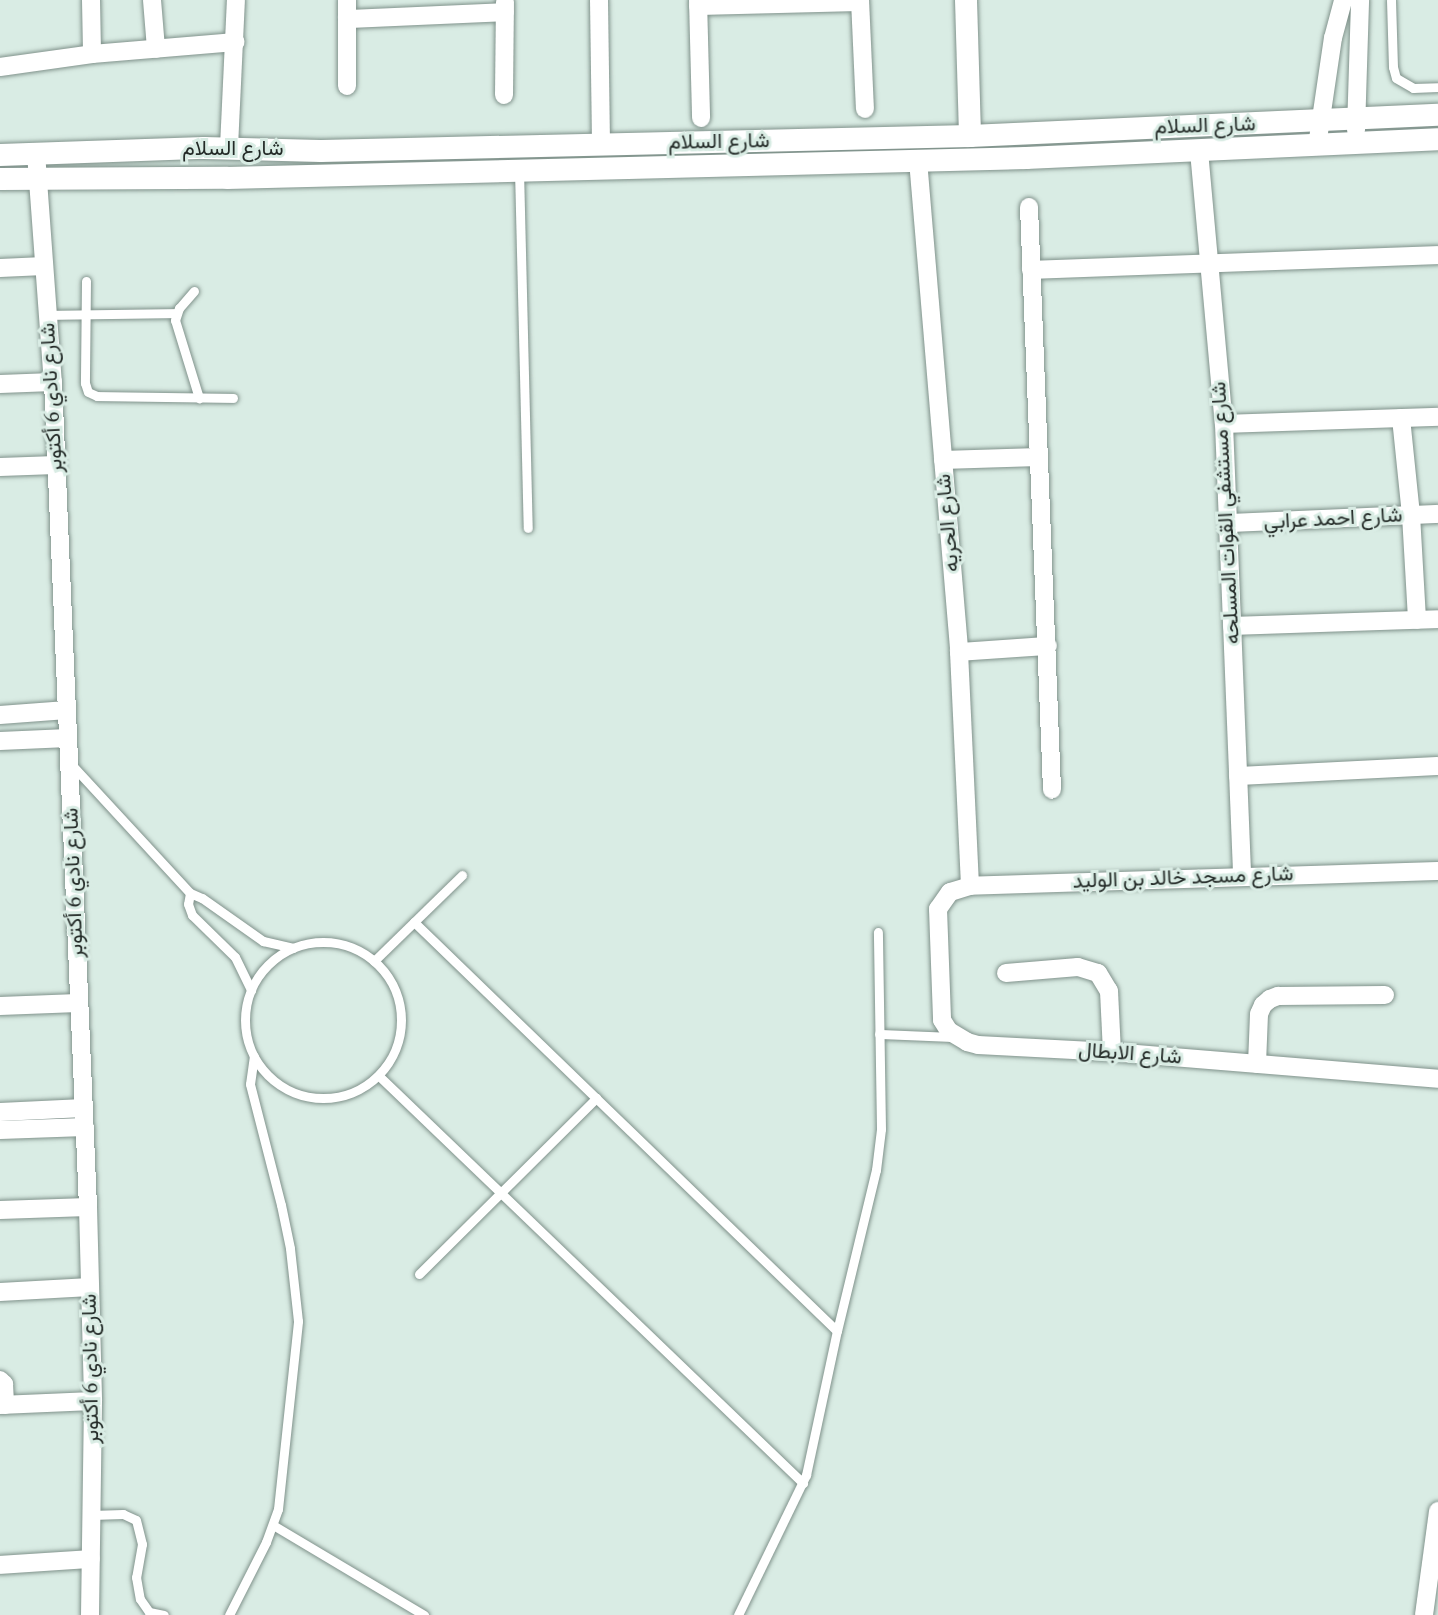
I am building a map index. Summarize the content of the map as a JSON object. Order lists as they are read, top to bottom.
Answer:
{
  "streets": {
    "street": [
      "شارع السلام",
      "شارع نادي 6 أكتوبر",
      "شارع مستشفي القوات المسلحه",
      "شارع احمد عرابي",
      "شارع الحريه",
      "شارع مسجد خالد بن الوليد",
      "شارع الابطال"
    ]
  },
  "crossings": [
    ["شارع السلام", "شارع نادي 6 أكتوبر"],
    ["شارع السلام", "شارع مستشفي القوات المسلحه"],
    ["شارع السلام", "شارع الحريه"],
    ["شارع مستشفي القوات المسلحه", "شارع احمد عرابي"],
    ["شارع مستشفي القوات المسلحه", "شارع مسجد خالد بن الوليد"],
    ["شارع الحريه", "شارع مسجد خالد بن الوليد"],
    ["شارع مسجد خالد بن الوليد", "شارع الابطال"]
  ]
}
